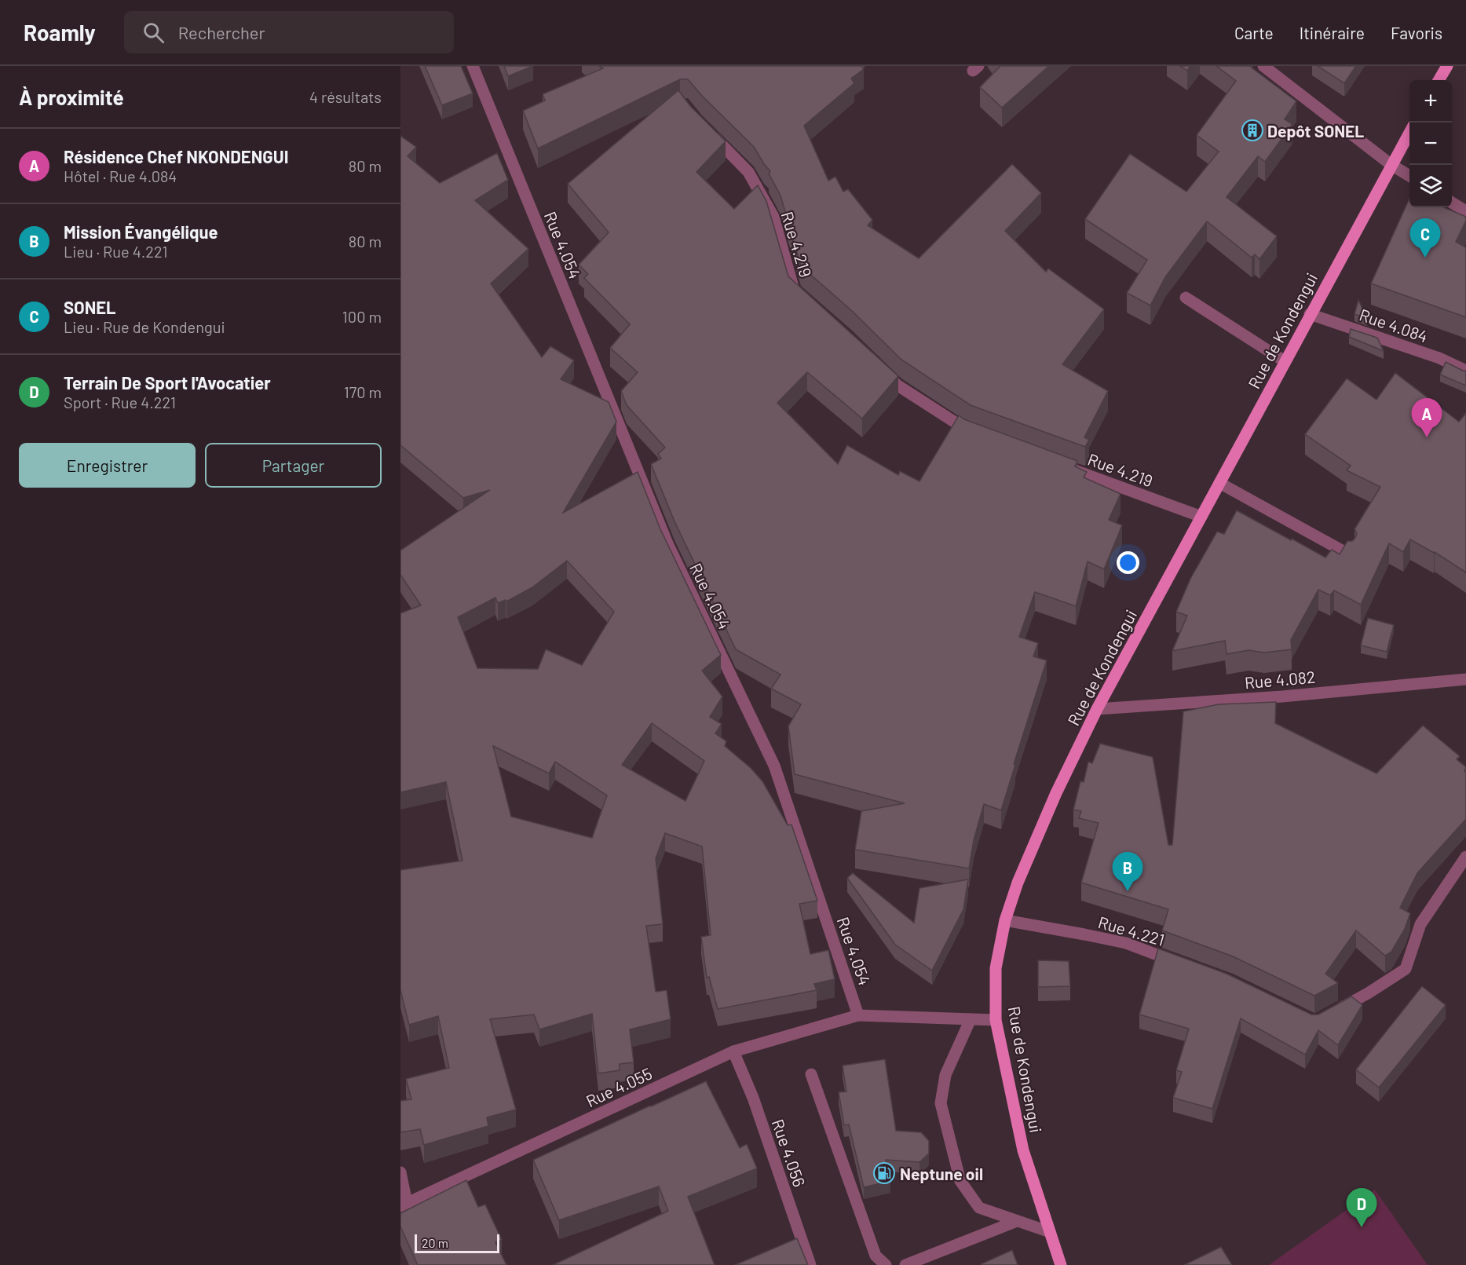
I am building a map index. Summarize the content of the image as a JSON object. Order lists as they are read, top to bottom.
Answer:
{
  "streets": {
    "main road": ["Rue de Kondengui"],
    "street": [
      "Rue 4.219",
      "Rue 4.054",
      "Rue 4.084",
      "Rue 4.082",
      "Rue 4.221",
      "Rue 4.055",
      "Rue 4.056"
    ]
  },
  "crossings": [
    ["Rue 4.219", "Rue de Kondengui"],
    ["Rue 4.054", "Rue 4.055"],
    ["Rue 4.084", "Rue de Kondengui"],
    ["Rue de Kondengui", "Rue 4.082"],
    ["Rue de Kondengui", "Rue 4.221"],
    ["Rue 4.055", "Rue 4.056"]
  ],
  "places": {
    "building": ["Depôt SONEL"],
    "fuel station": ["Neptune oil"]
  },
  "scale_bar": "20 m",
  "page": {
    "header": "Roamly",
    "search": "Rechercher",
    "nav": ["Carte", "Itinéraire", "Favoris"],
    "heading": ["À proximité", "4 résultats"],
    "map_buttons": ["+", "−"],
    "list": [
      {
        "mark": "A",
        "name": "Résidence Chef NKONDENGUI",
        "note": "Hôtel · Rue 4.084",
        "value": "80 m"
      },
      {
        "mark": "B",
        "name": "Mission Évangélique",
        "note": "Lieu · Rue 4.221",
        "value": "80 m"
      },
      {
        "mark": "C",
        "name": "SONEL",
        "note": "Lieu · Rue de Kondengui",
        "value": "100 m"
      },
      {
        "mark": "D",
        "name": "Terrain De Sport l'Avocatier",
        "note": "Sport · Rue 4.221",
        "value": "170 m"
      }
    ],
    "pins": [
      "C",
      "A",
      "B",
      "D"
    ],
    "buttons": ["Enregistrer", "Partager"],
    "scale": "20 m"
  }
}
